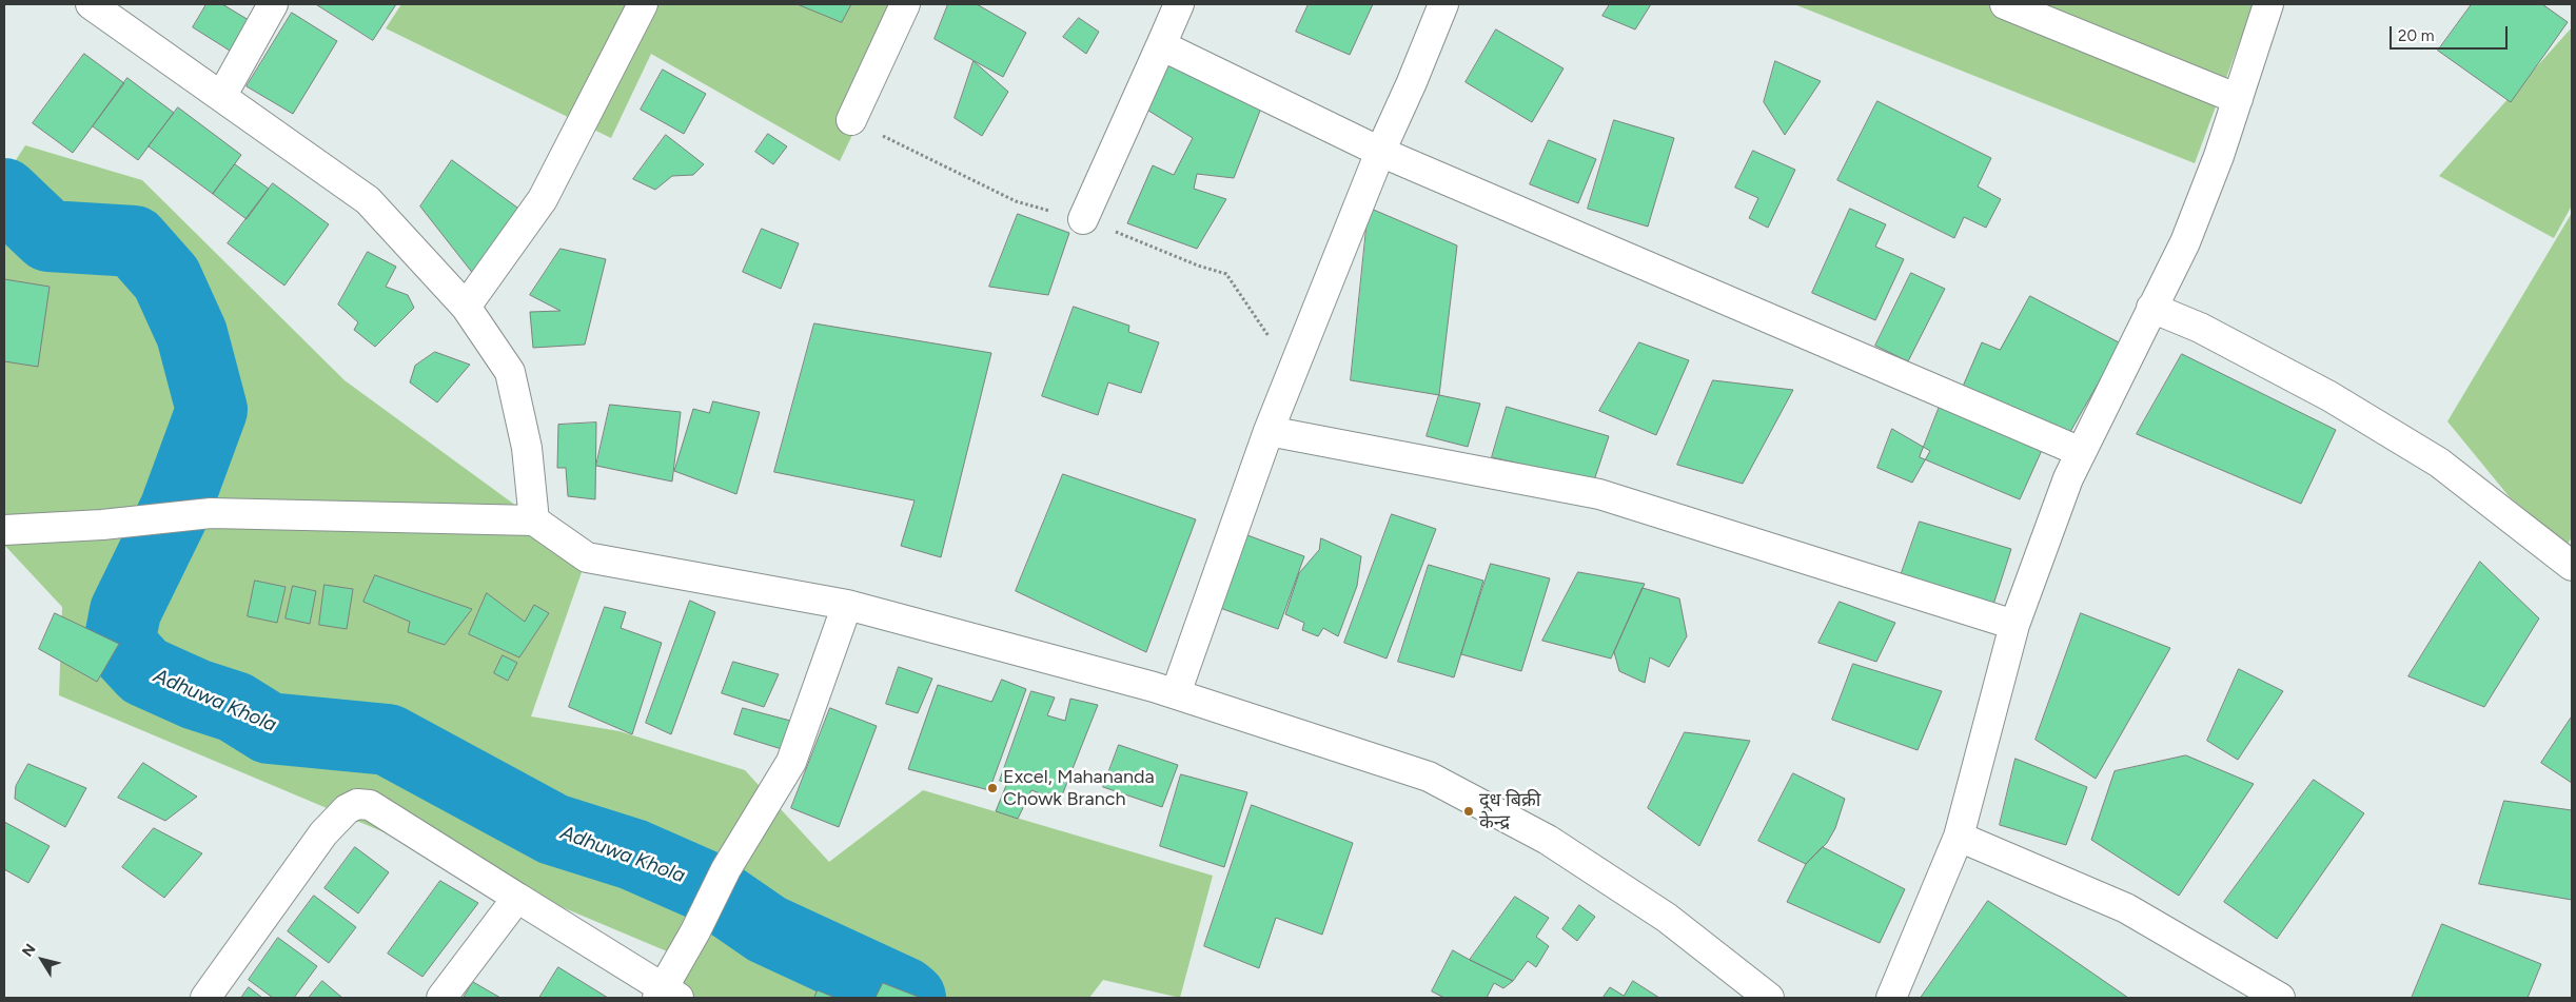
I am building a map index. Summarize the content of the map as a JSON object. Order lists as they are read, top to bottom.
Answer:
{
  "water": ["Adhuwa Khola"],
  "places": ["Excel, Mahananda Chowk Branch", "दूध बिक्री केन्द्र"],
  "scale_bar": "20 m",
  "north": "top left"
}
